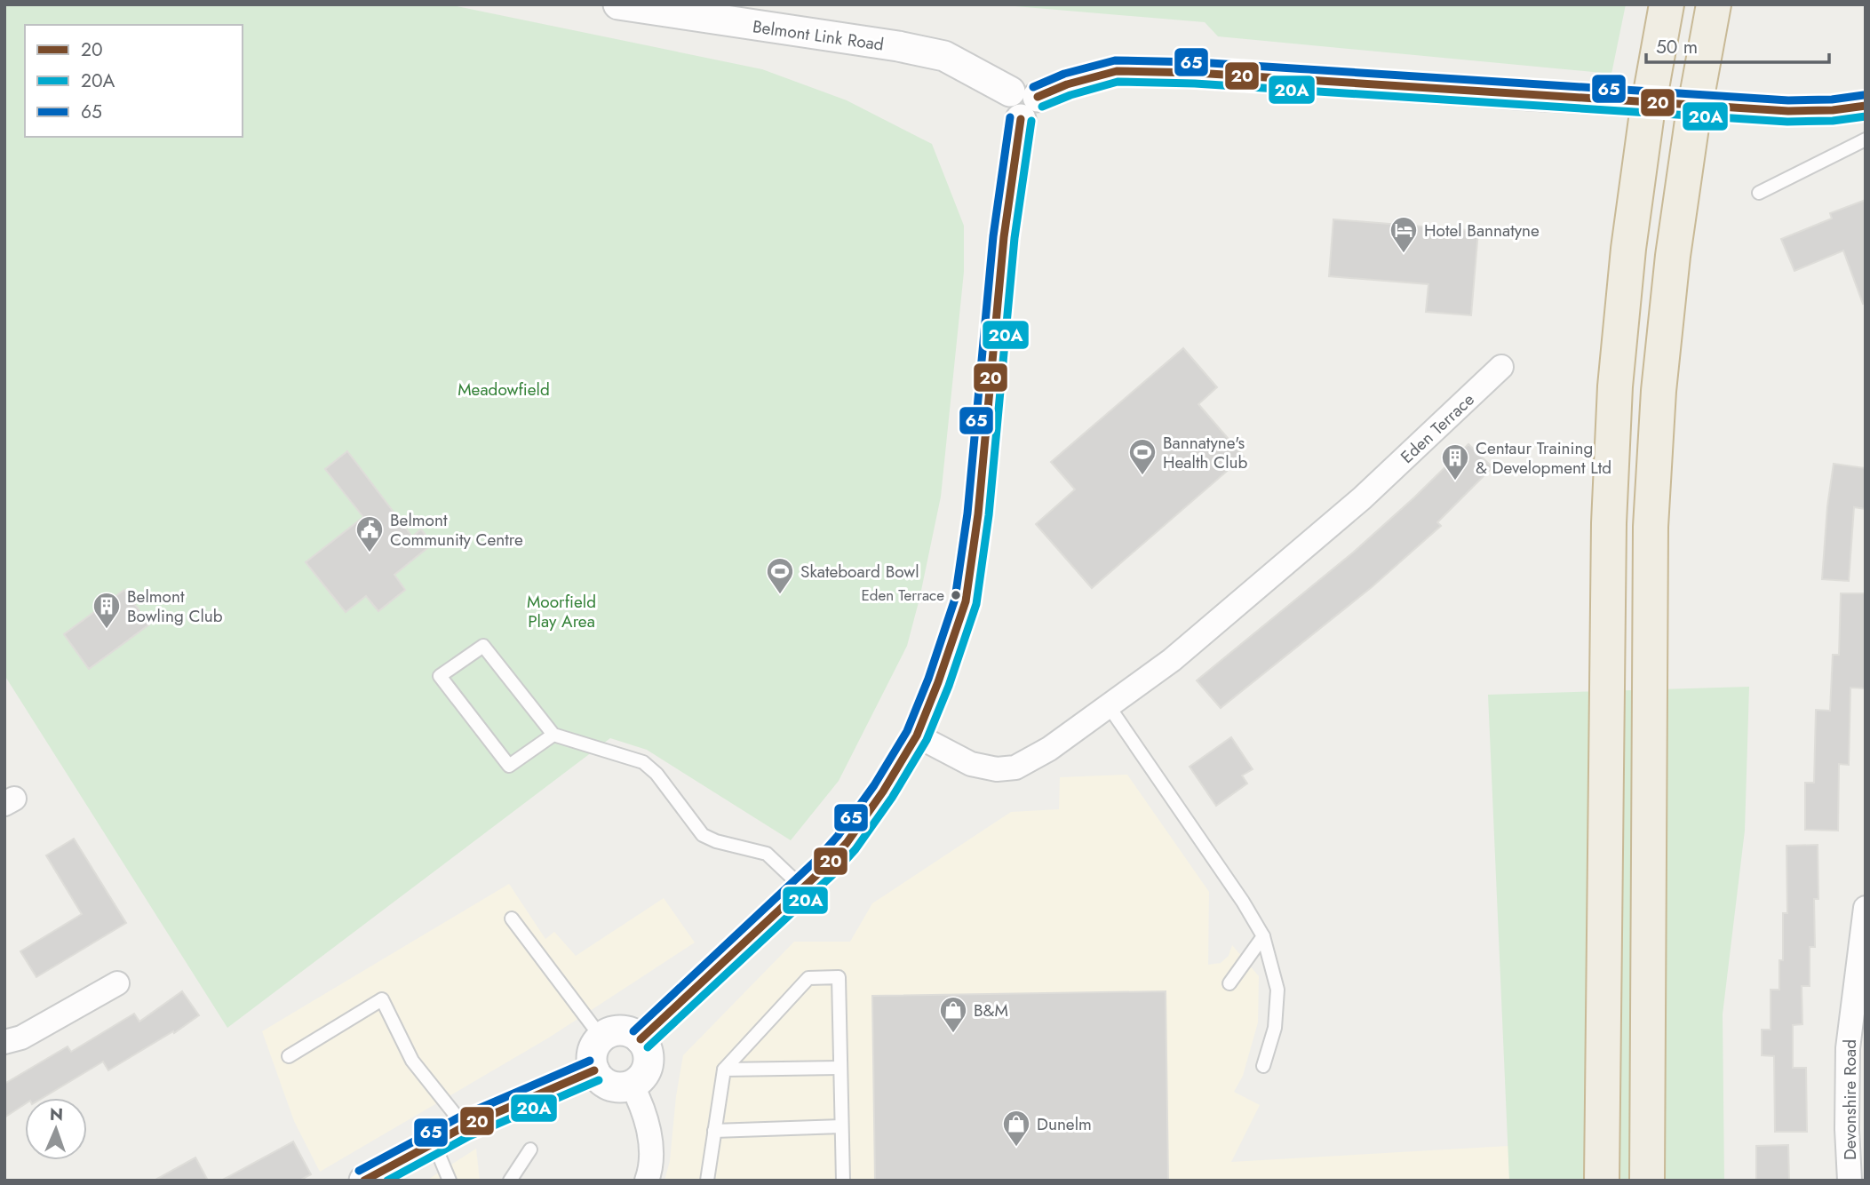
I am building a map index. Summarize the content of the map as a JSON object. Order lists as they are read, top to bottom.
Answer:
{
  "streets": {
    "street": ["Belmont Link Road", "Eden Terrace", "Devonshire Road"]
  },
  "parks": ["Meadowfield", "Moorfield Play Area"],
  "places": {
    "hotel": ["Hotel Bannatyne"],
    "sports": ["Bannatyne's Health Club", "Skateboard Bowl"],
    "building": ["Centaur Training & Development Ltd", "Belmont Bowling Club"],
    "public building": ["Belmont Community Centre"],
    "other": ["Eden Terrace"],
    "shop": ["B&M", "Dunelm"]
  },
  "lines": ["transit line 65", "transit line 20", "transit line 20A"],
  "legend": ["20", "20A", "65"],
  "scale_bar": "50 m",
  "north": "top"
}
